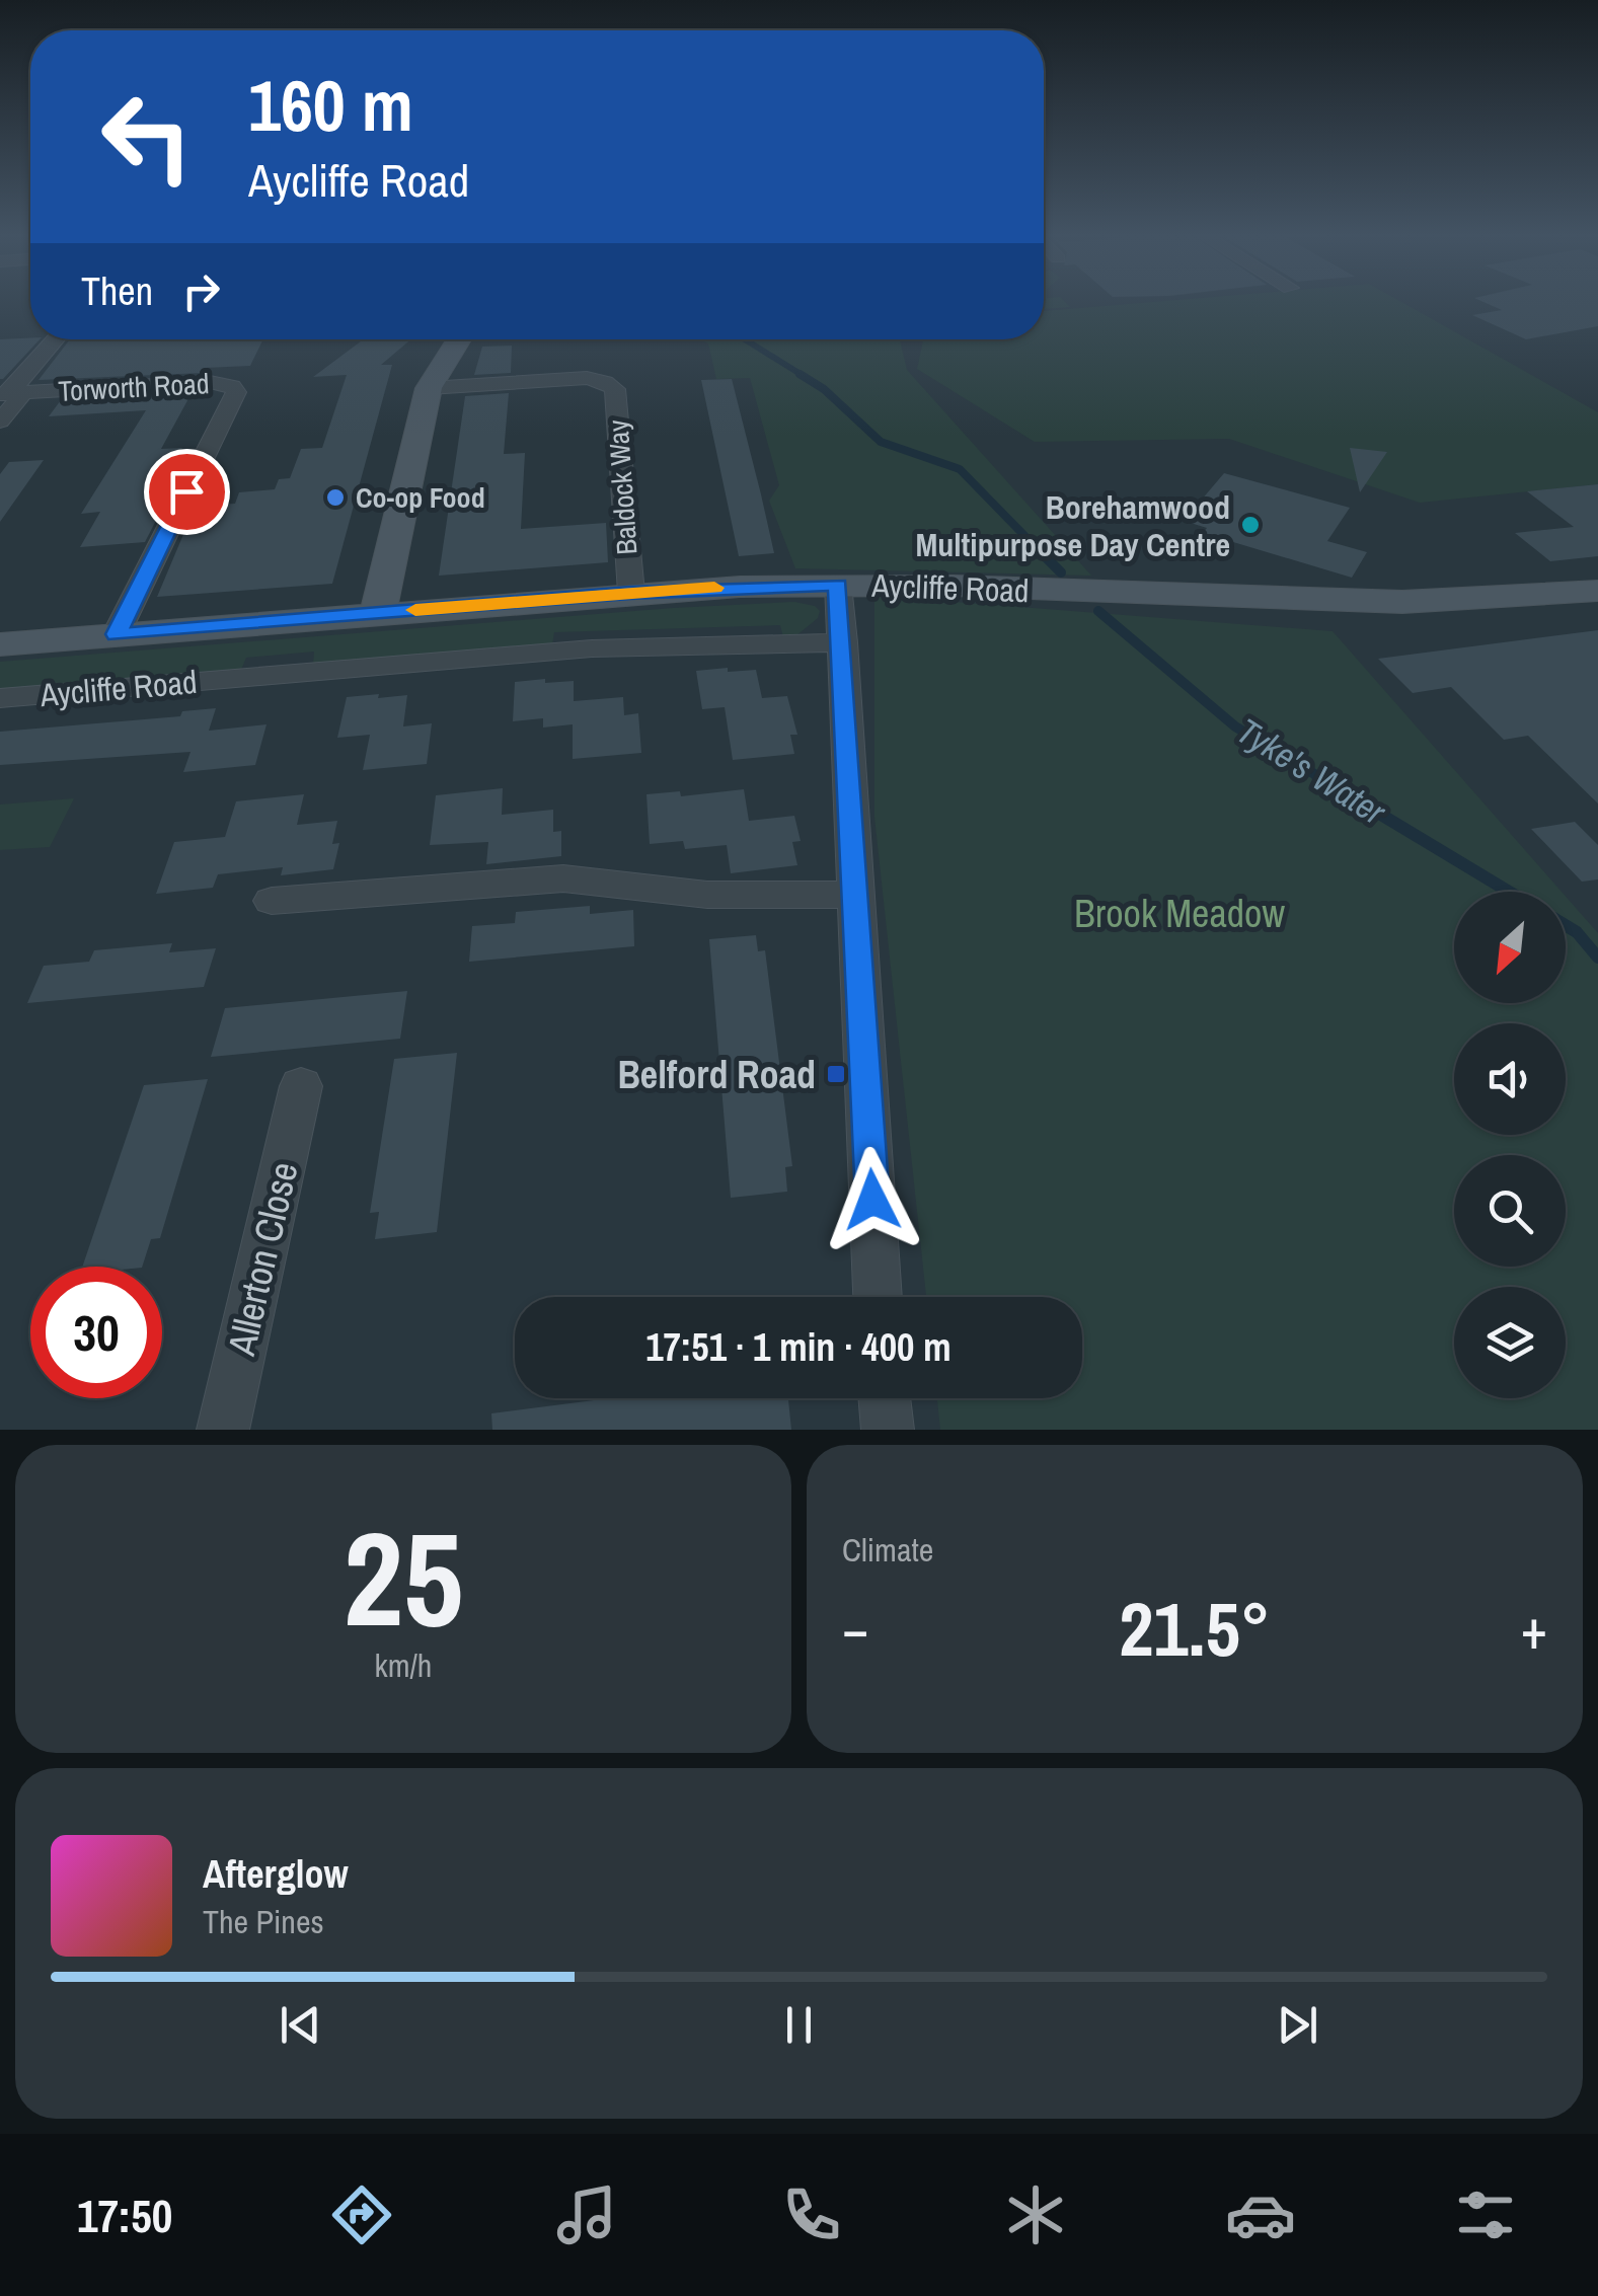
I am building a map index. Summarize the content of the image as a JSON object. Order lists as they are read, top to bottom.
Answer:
{
  "streets": {
    "street": [
      "Torworth Road",
      "Baldock Way",
      "Aycliffe Road",
      "Allerton Close"
    ]
  },
  "crossings": [
    ["Torworth Road", "Aycliffe Road"],
    ["Baldock Way", "Aycliffe Road"]
  ],
  "water": ["Tyke's Water"],
  "parks": ["Brook Meadow"],
  "places": {
    "other": ["Co-op Food", "Borehamwood Multipurpose Day Centre"],
    "transit": ["Belford Road"]
  },
  "north": "bottom left",
  "page": {
    "turn": ["160 m", "Aycliffe Road"],
    "then": "Then",
    "limit": "30",
    "trip": "17:51 · 1 min · 400 m",
    "tile": [
      ["25", "km/h"],
      "Climate"
    ],
    "heat": ["−", "21.5°", "+"],
    "song": ["Afterglow", "The Pines"],
    "tabs": "17:50"
  }
}
